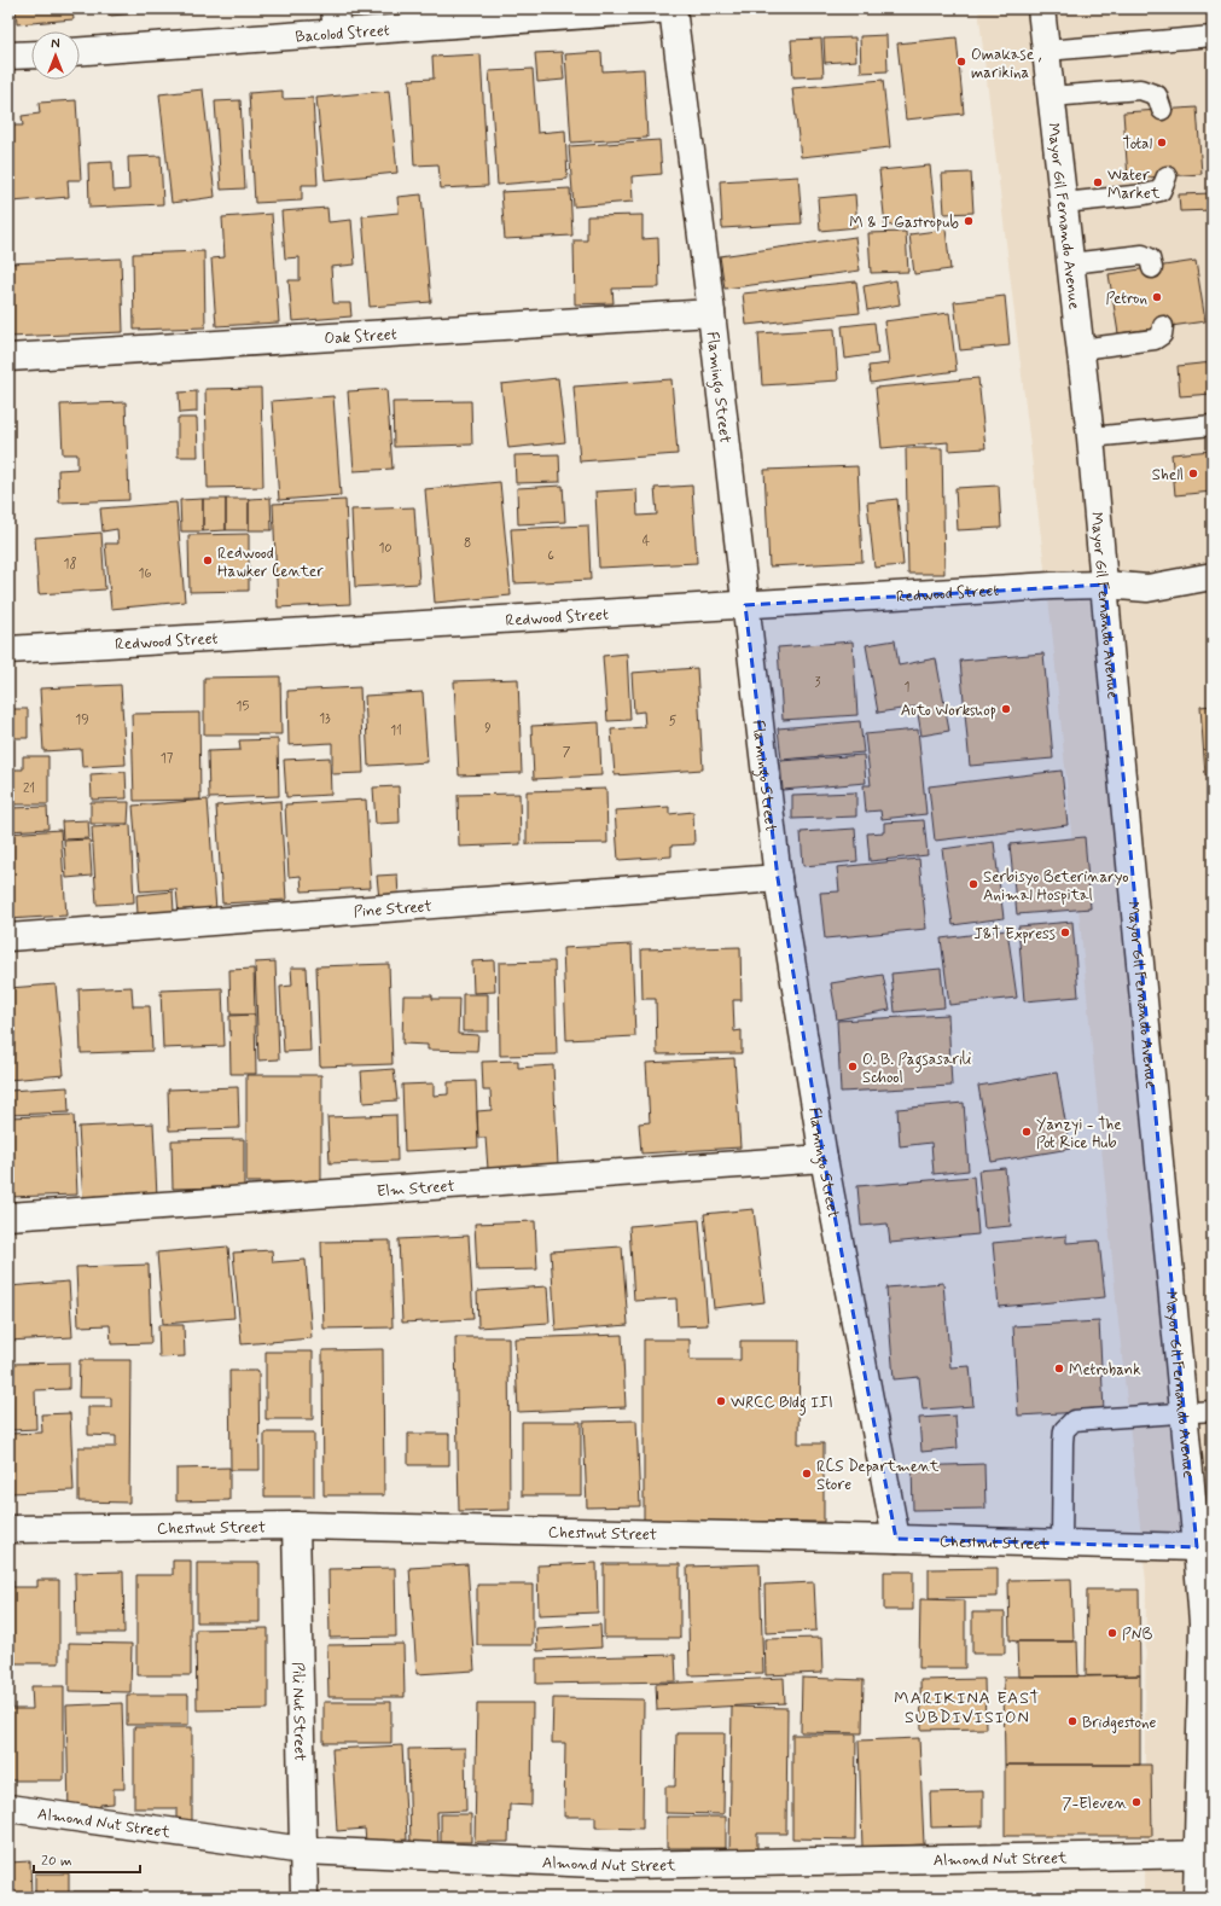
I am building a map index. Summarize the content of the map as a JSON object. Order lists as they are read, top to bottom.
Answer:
{
  "streets": {
    "street": [
      "Bacolod Street",
      "Mayor Gil Fernando Avenue",
      "Oak Street",
      "Flamingo Street",
      "Redwood Street",
      "Pine Street",
      "Elm Street",
      "Chestnut Street",
      "Pili Nut Street",
      "Almond Nut Street"
    ]
  },
  "crossings": [
    ["Bacolod Street", "Flamingo Street"],
    ["Mayor Gil Fernando Avenue", "Redwood Street"],
    ["Mayor Gil Fernando Avenue", "Chestnut Street"],
    ["Mayor Gil Fernando Avenue", "Almond Nut Street"],
    ["Oak Street", "Flamingo Street"],
    ["Flamingo Street", "Redwood Street"],
    ["Flamingo Street", "Pine Street"],
    ["Flamingo Street", "Elm Street"],
    ["Flamingo Street", "Chestnut Street"],
    ["Chestnut Street", "Pili Nut Street"],
    ["Pili Nut Street", "Almond Nut Street"]
  ],
  "districts": ["MARIKINA EAST SUBDIVISION"],
  "places": [
    "Omakase , marikina",
    "Total",
    "Water Market",
    "M & J Gastropub",
    "Petron",
    "Shell",
    "Redwood Hawker Center",
    "Auto Workshop",
    "Serbisyo Beterinaryo Animal Hospital",
    "J&T Express",
    "O. B. Pagsasarili School",
    "Yanzyi - The Pot Rice Hub",
    "Metrobank",
    "WRCC Bldg III",
    "RCS Department Store",
    "PNB",
    "Bridgestone",
    "7-Eleven"
  ],
  "house_numbers": [
    "4",
    "8",
    "10",
    "6",
    "18",
    "16",
    "3",
    "1",
    "15",
    "13",
    "19",
    "5",
    "9",
    "11",
    "7",
    "17",
    "21"
  ],
  "scale_bar": "20 m",
  "north": "top"
}
